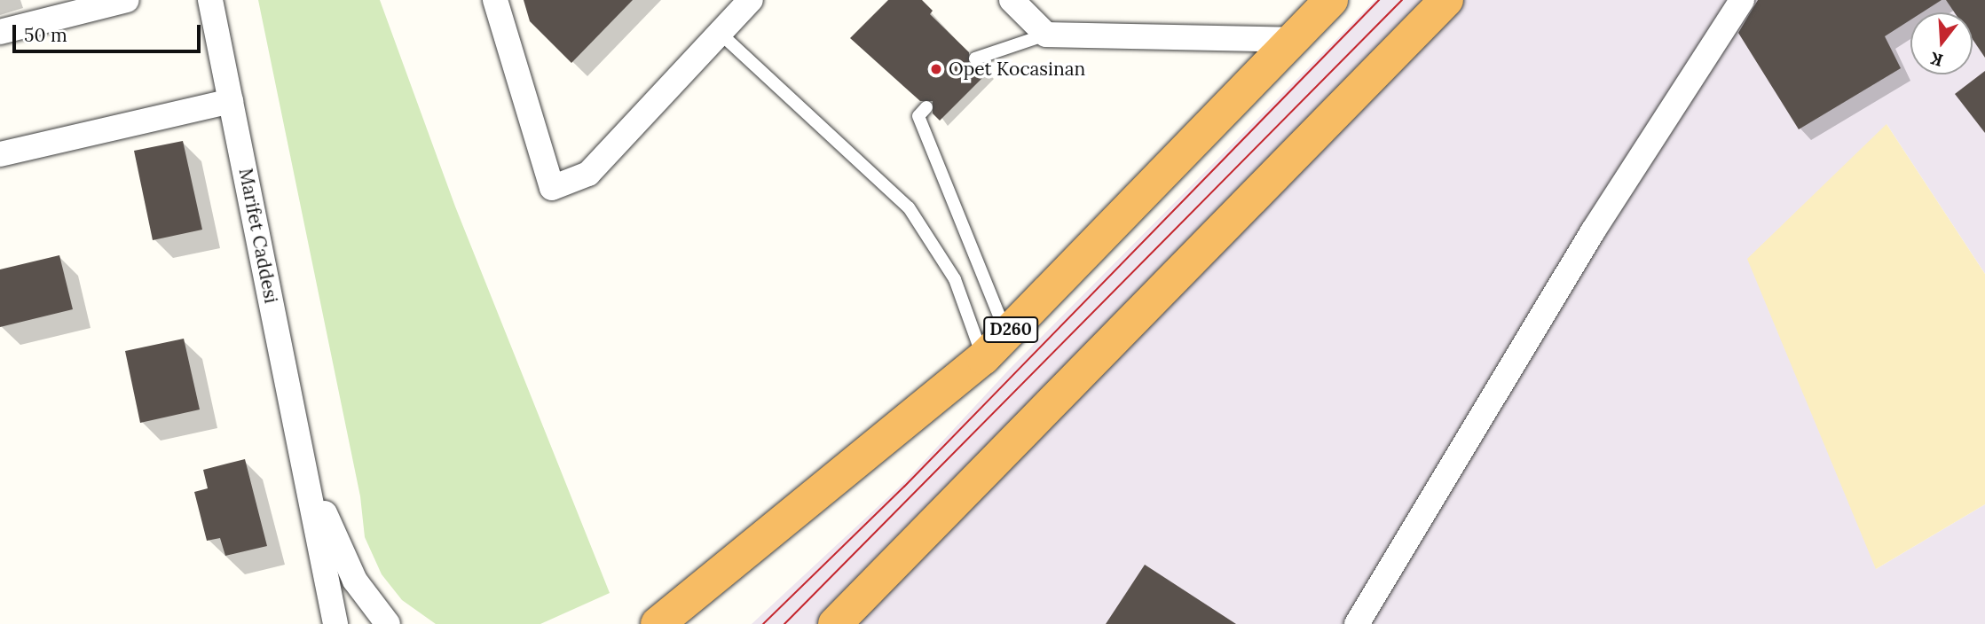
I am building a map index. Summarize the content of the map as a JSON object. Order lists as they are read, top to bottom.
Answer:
{
  "streets": {
    "highway": ["D260"],
    "street": ["Marifet Caddesi"]
  },
  "places": ["Opet Kocasinan"],
  "scale_bar": "50 m",
  "north": "bottom"
}
